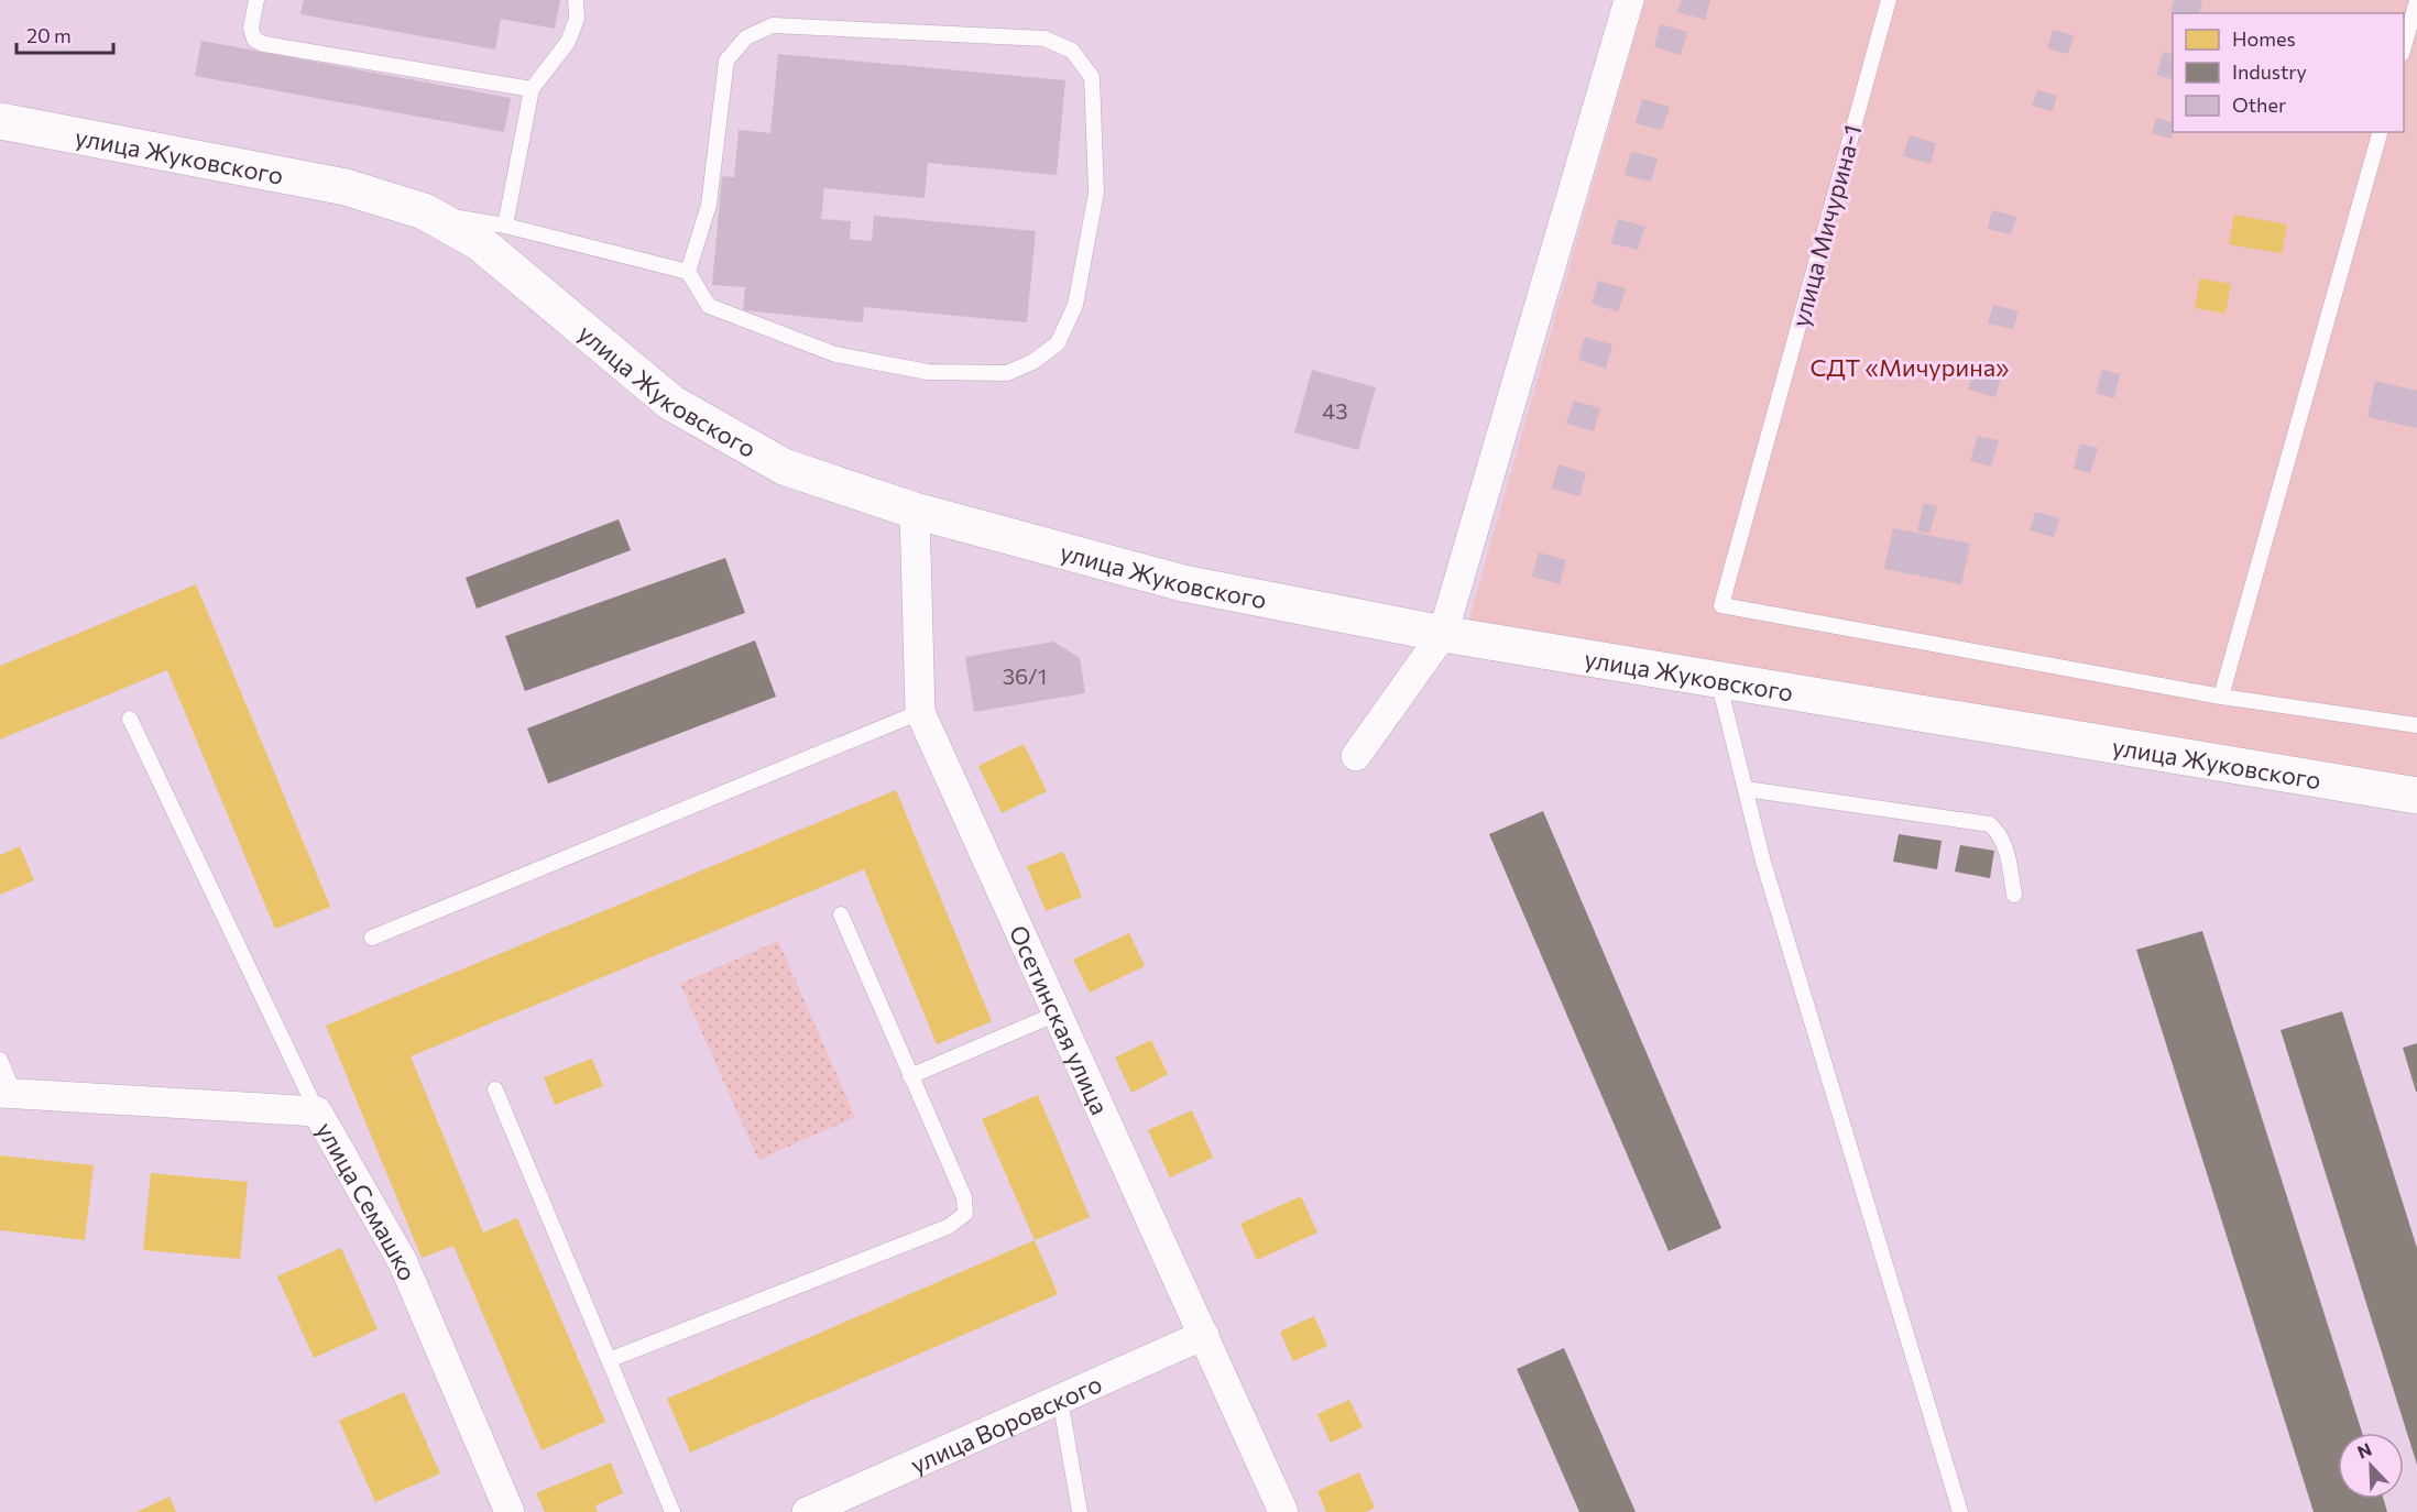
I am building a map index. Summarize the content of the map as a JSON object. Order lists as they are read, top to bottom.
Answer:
{
  "streets": {
    "main road": ["улица Жуковского"],
    "street": ["Осетинская улица", "улица Семашко", "улица Воровского"],
    "lane": ["улица Мичурина-1"]
  },
  "crossings": [
    ["улица Жуковского", "Осетинская улица"],
    ["Осетинская улица", "улица Воровского"]
  ],
  "parks": ["СДТ «Мичурина»"],
  "house_numbers": ["43", "36/1"],
  "legend": ["Homes", "Industry", "Other"],
  "scale_bar": "20 m",
  "north": "top left"
}
